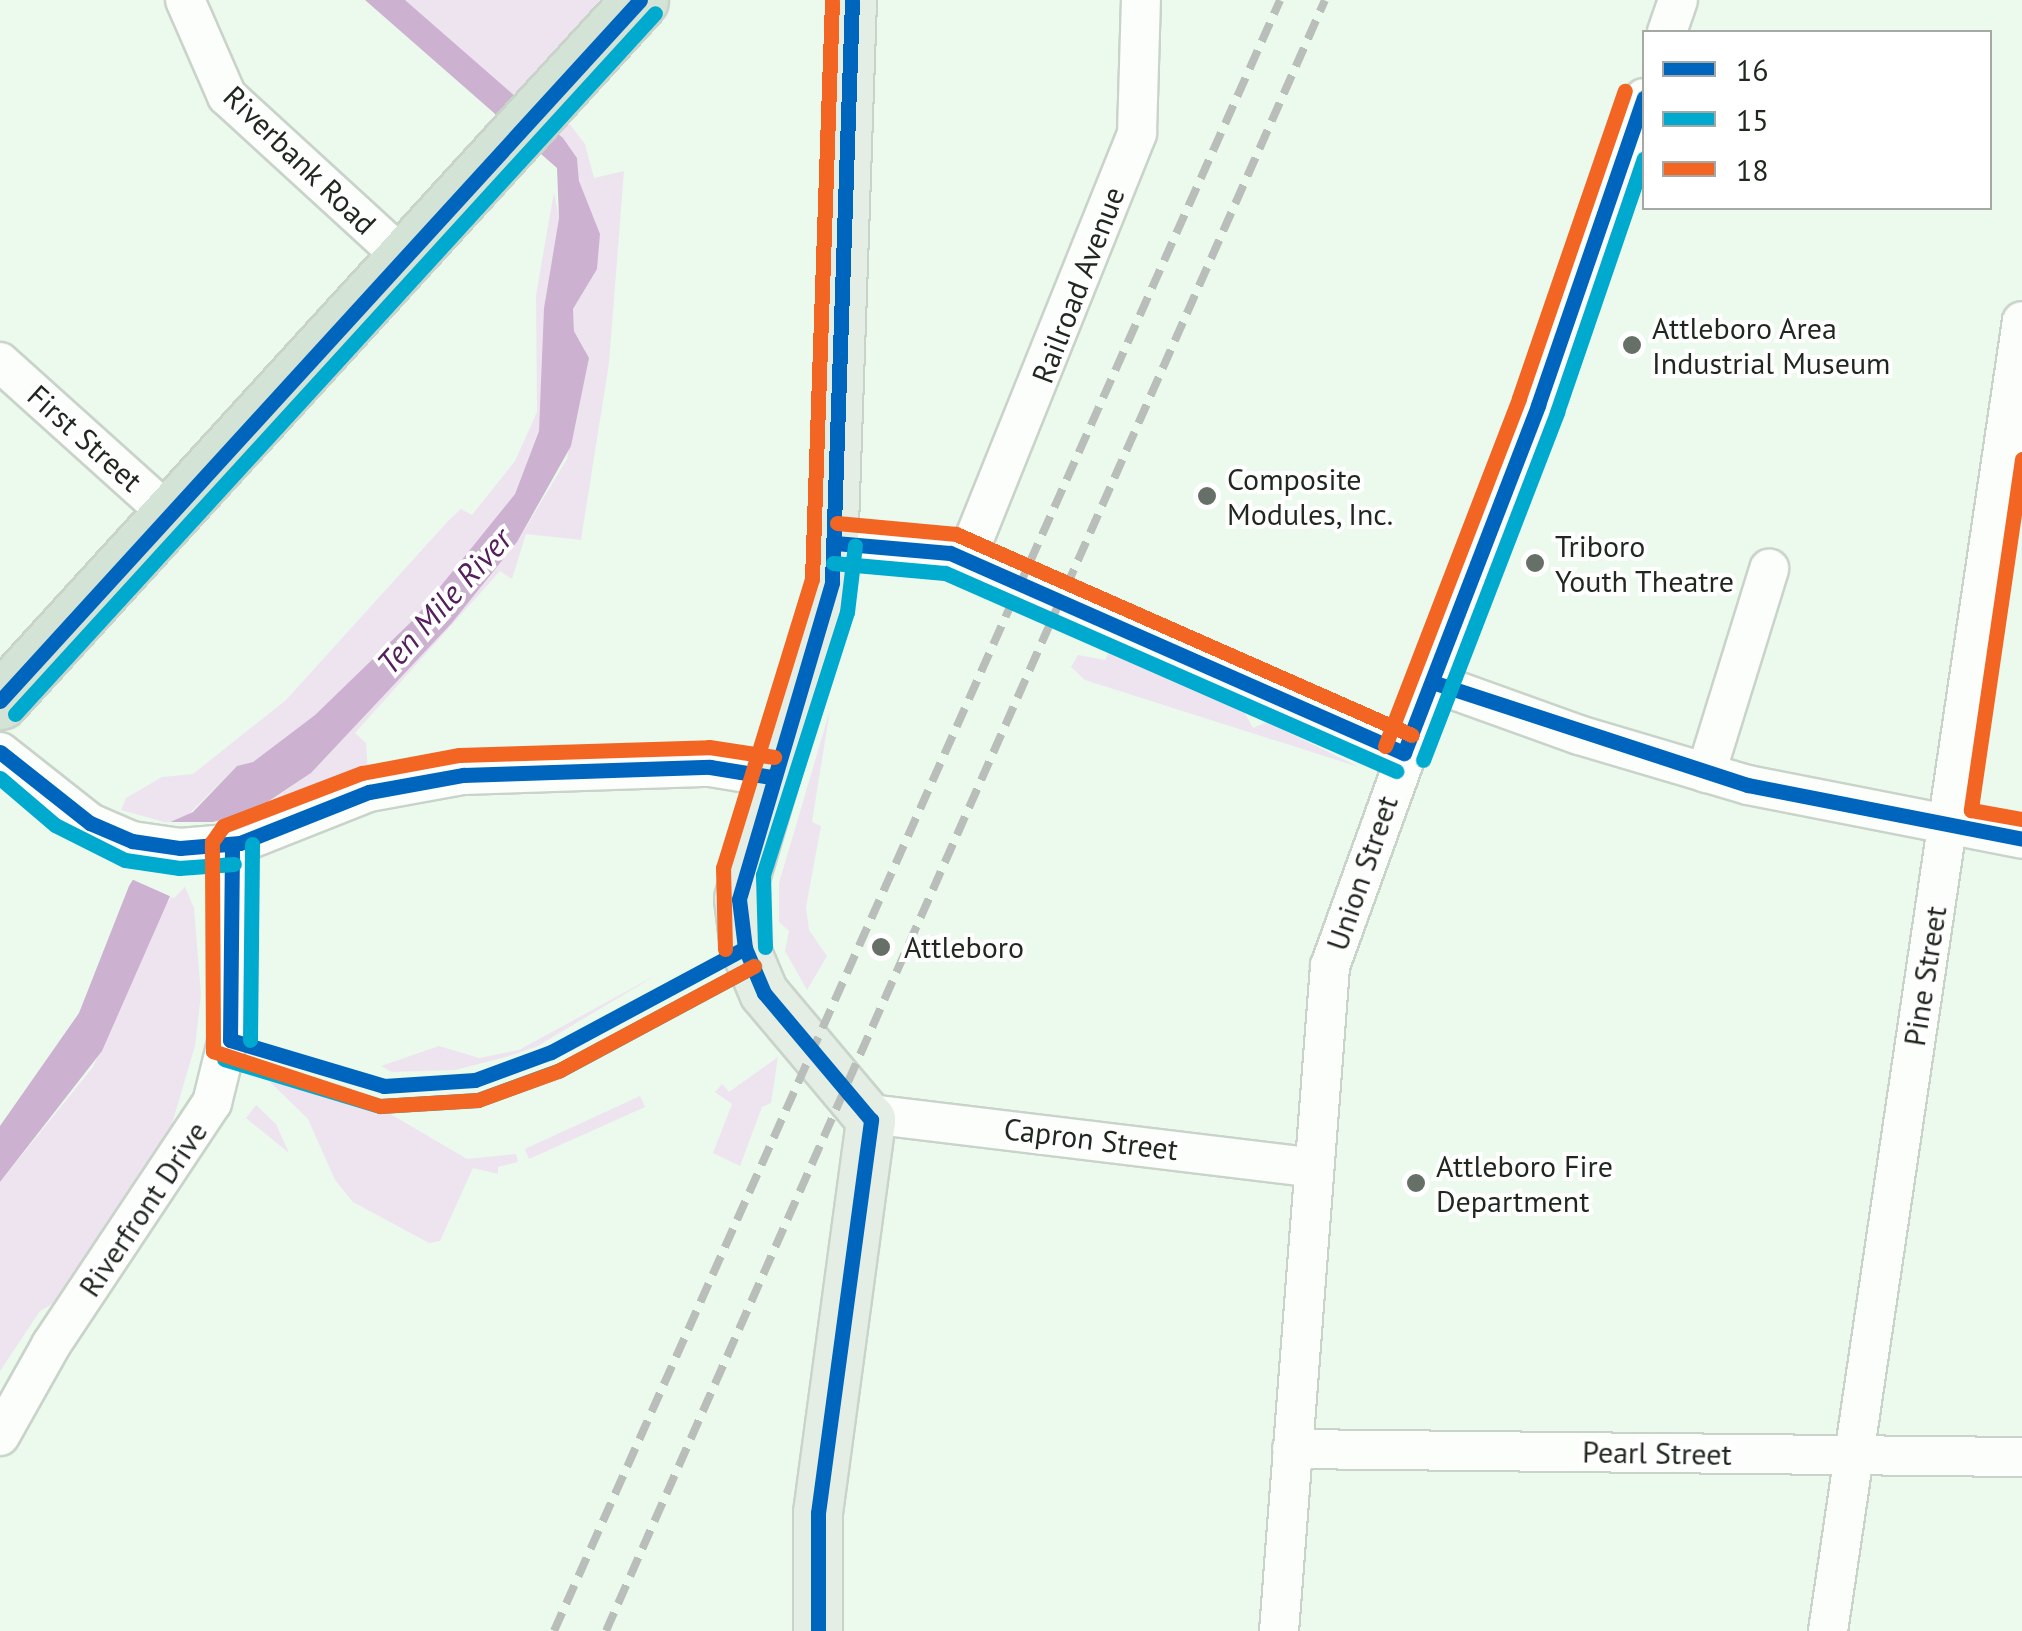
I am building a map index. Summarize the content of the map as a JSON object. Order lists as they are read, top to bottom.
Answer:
{
  "streets": {
    "street": [
      "Riverbank Road",
      "Railroad Avenue",
      "First Street",
      "Union Street",
      "Pine Street",
      "Capron Street",
      "Riverfront Drive",
      "Pearl Street"
    ]
  },
  "crossings": [
    ["Union Street", "Capron Street"],
    ["Union Street", "Pearl Street"],
    ["Pine Street", "Pearl Street"]
  ],
  "water": ["Ten Mile River"],
  "places": [
    "Attleboro Area Industrial Museum",
    "Composite Modules, Inc.",
    "Triboro Youth Theatre",
    "Attleboro",
    "Attleboro Fire Department"
  ],
  "lines": ["transit line 16", "transit line 18", "transit line 15"],
  "legend": ["16", "15", "18"]
}
